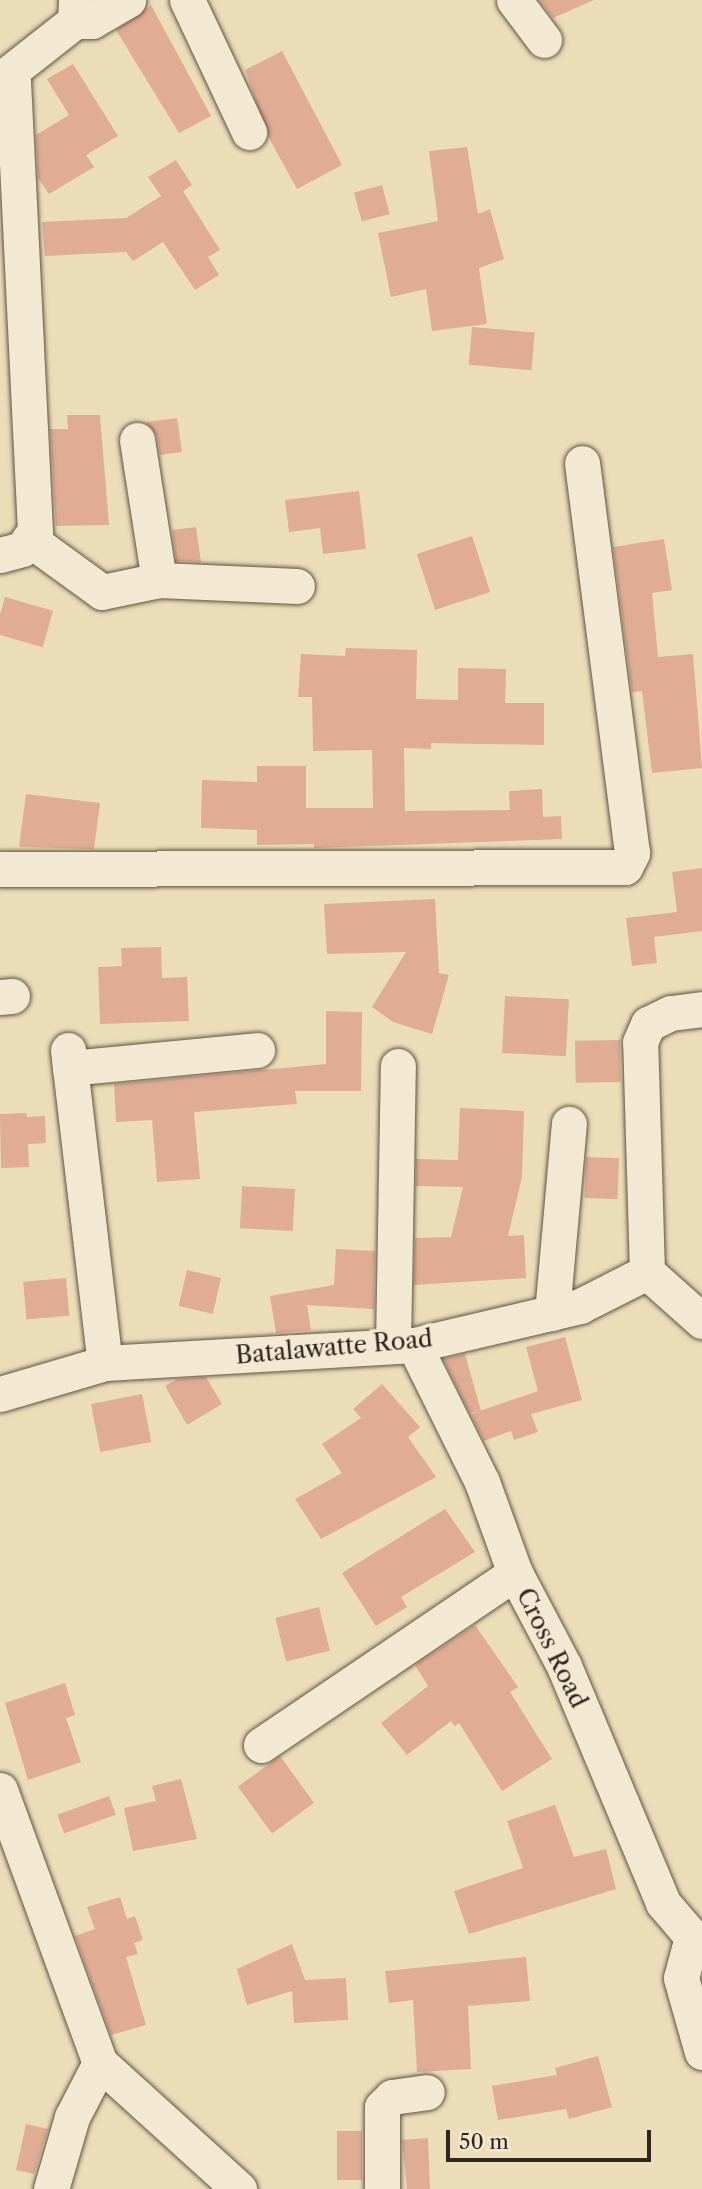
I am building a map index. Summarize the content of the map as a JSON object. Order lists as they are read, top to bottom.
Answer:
{
  "streets": {
    "street": ["Batalawatte Road", "Cross Road"]
  },
  "crossings": [
    ["Batalawatte Road", "Cross Road"]
  ],
  "scale_bar": "50 m"
}
